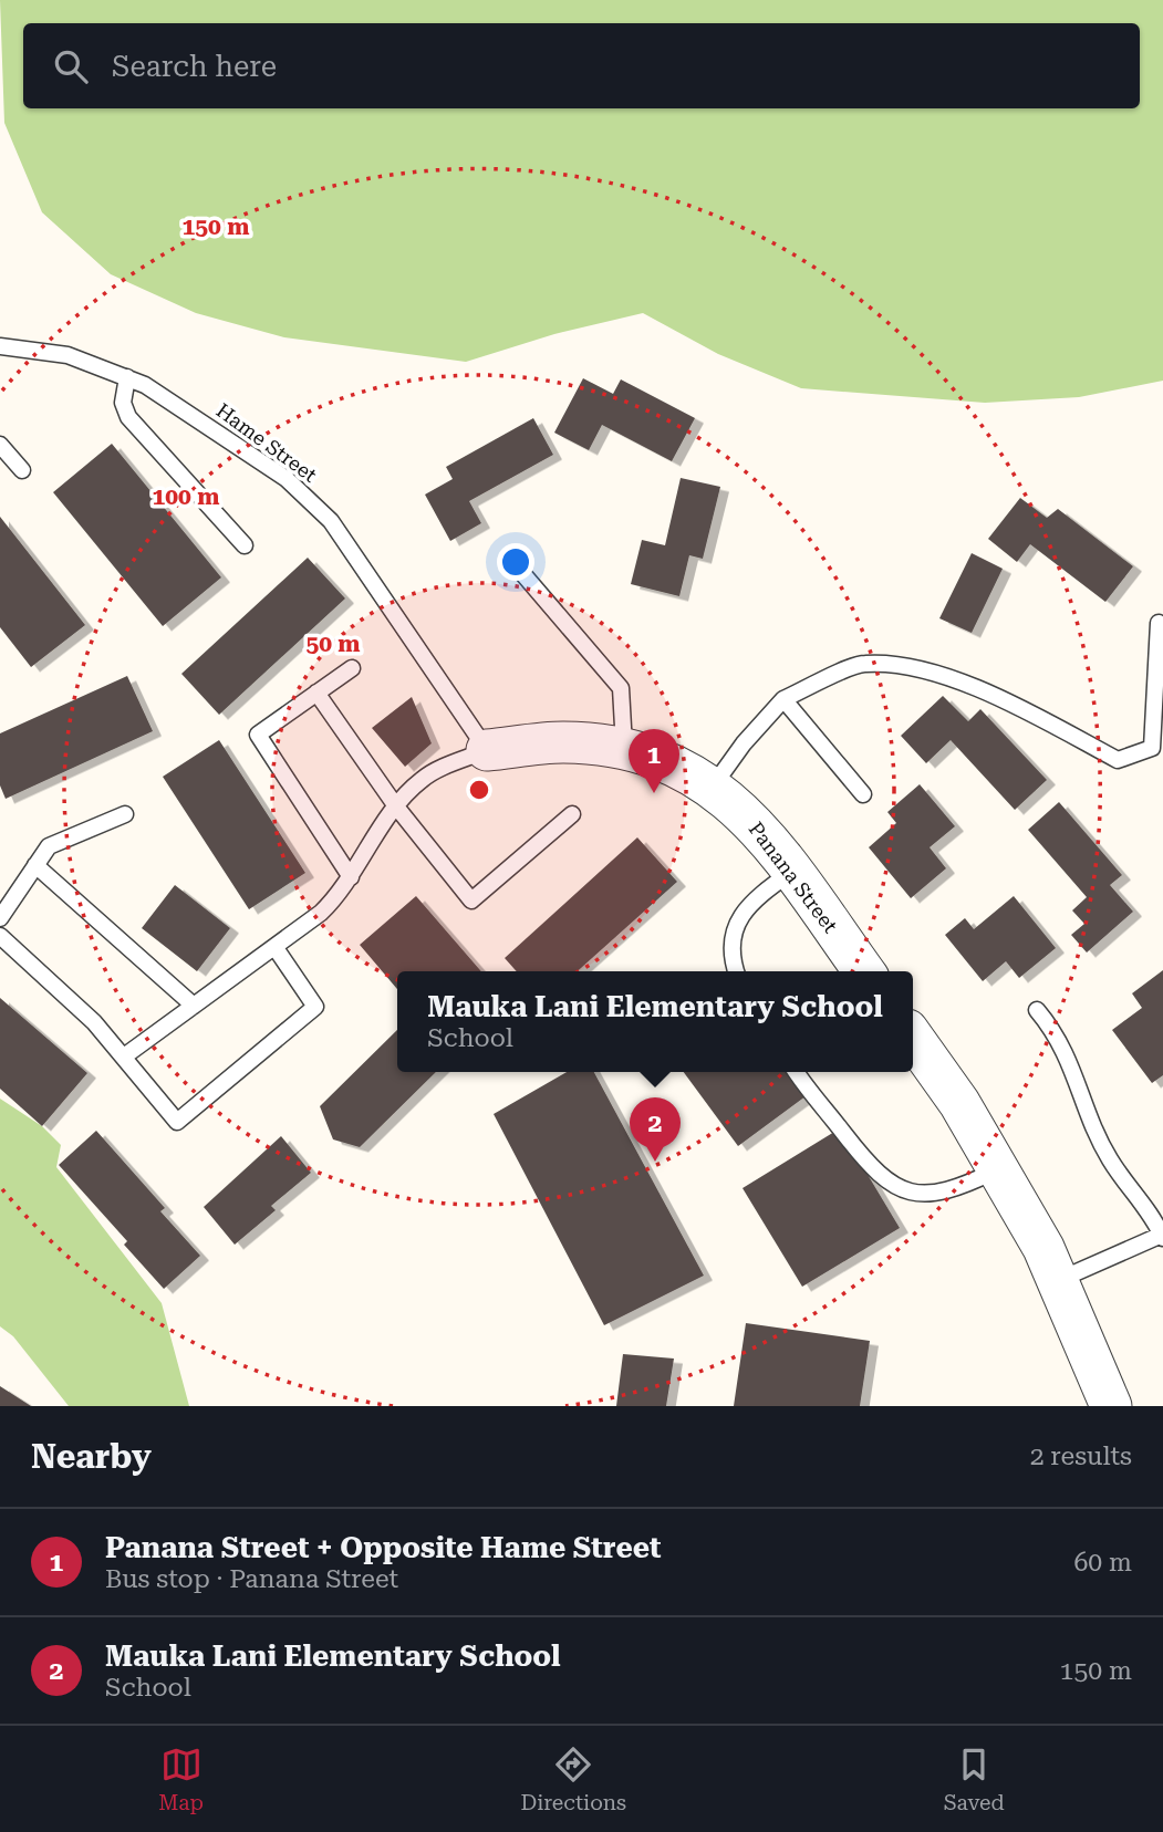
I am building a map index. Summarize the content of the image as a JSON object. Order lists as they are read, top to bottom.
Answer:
{
  "streets": {
    "street": ["Panana Street"],
    "lane": ["Hame Street"]
  },
  "crossings": [
    ["Hame Street", "Panana Street"]
  ],
  "page": {
    "search": "Search here",
    "pins": ["1", "2"],
    "popup": ["Mauka Lani Elementary School", "School"],
    "heading": ["Nearby", "2 results"],
    "list": [
      {
        "mark": "1",
        "name": "Panana Street + Opposite Hame Street",
        "note": "Bus stop · Panana Street",
        "value": "60 m"
      },
      {
        "mark": "2",
        "name": "Mauka Lani Elementary School",
        "note": "School",
        "value": "150 m"
      }
    ],
    "nav": ["Map", "Directions", "Saved"]
  },
  "rings": ["150 m", "100 m", "50 m"]
}
